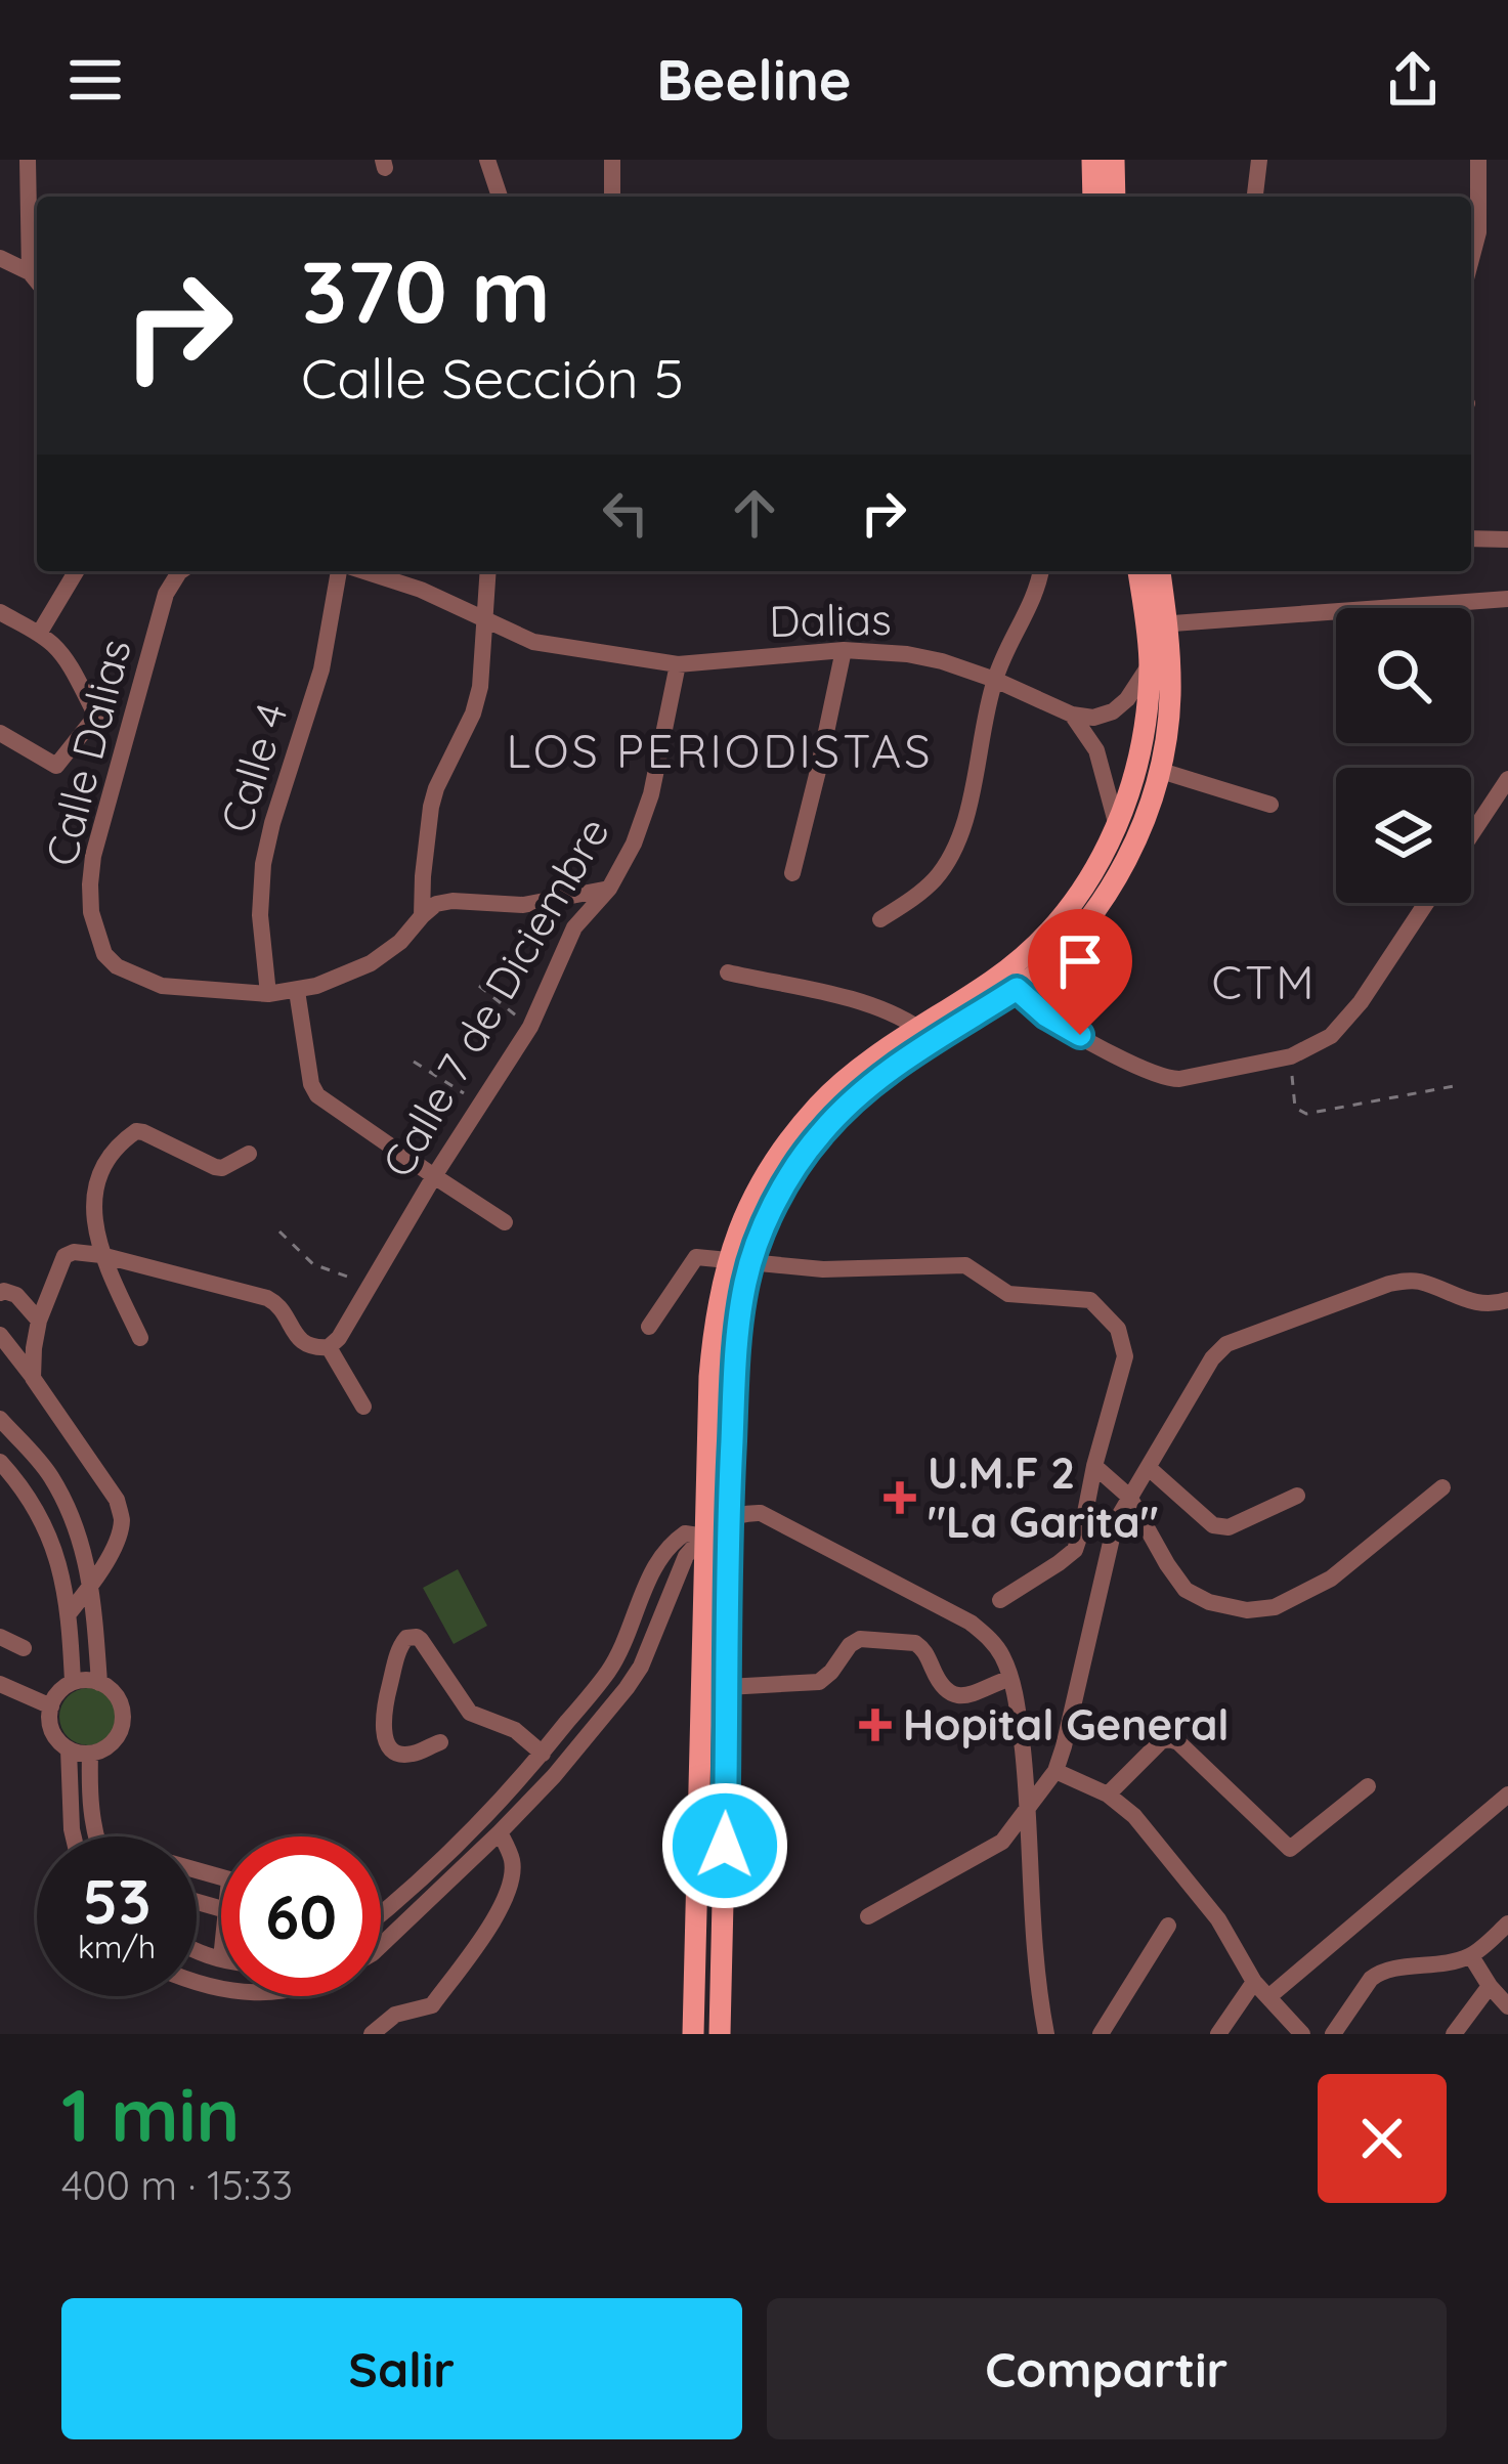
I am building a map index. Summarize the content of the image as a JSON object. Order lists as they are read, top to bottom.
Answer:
{
  "streets": {
    "street": [
      "Dalias",
      "Calle Dalias",
      "Calle 4",
      "Calle 7 de Diciembre"
    ]
  },
  "crossings": [
    ["Dalias", "Calle 7 de Diciembre"],
    ["Calle Dalias", "Calle 4"]
  ],
  "districts": ["LOS PERIODISTAS", "CTM"],
  "places": {
    "health": ["U.M.F 2 \"La Garita\"", "Hopital General"]
  },
  "page": {
    "header": "Beeline",
    "turn": ["370 m", "Calle Sección 5"],
    "speed": "53 km/h",
    "limit": "60",
    "heading": ["1 min", "400 m · 15:33"],
    "buttons": ["Salir", "Compartir"]
  }
}
